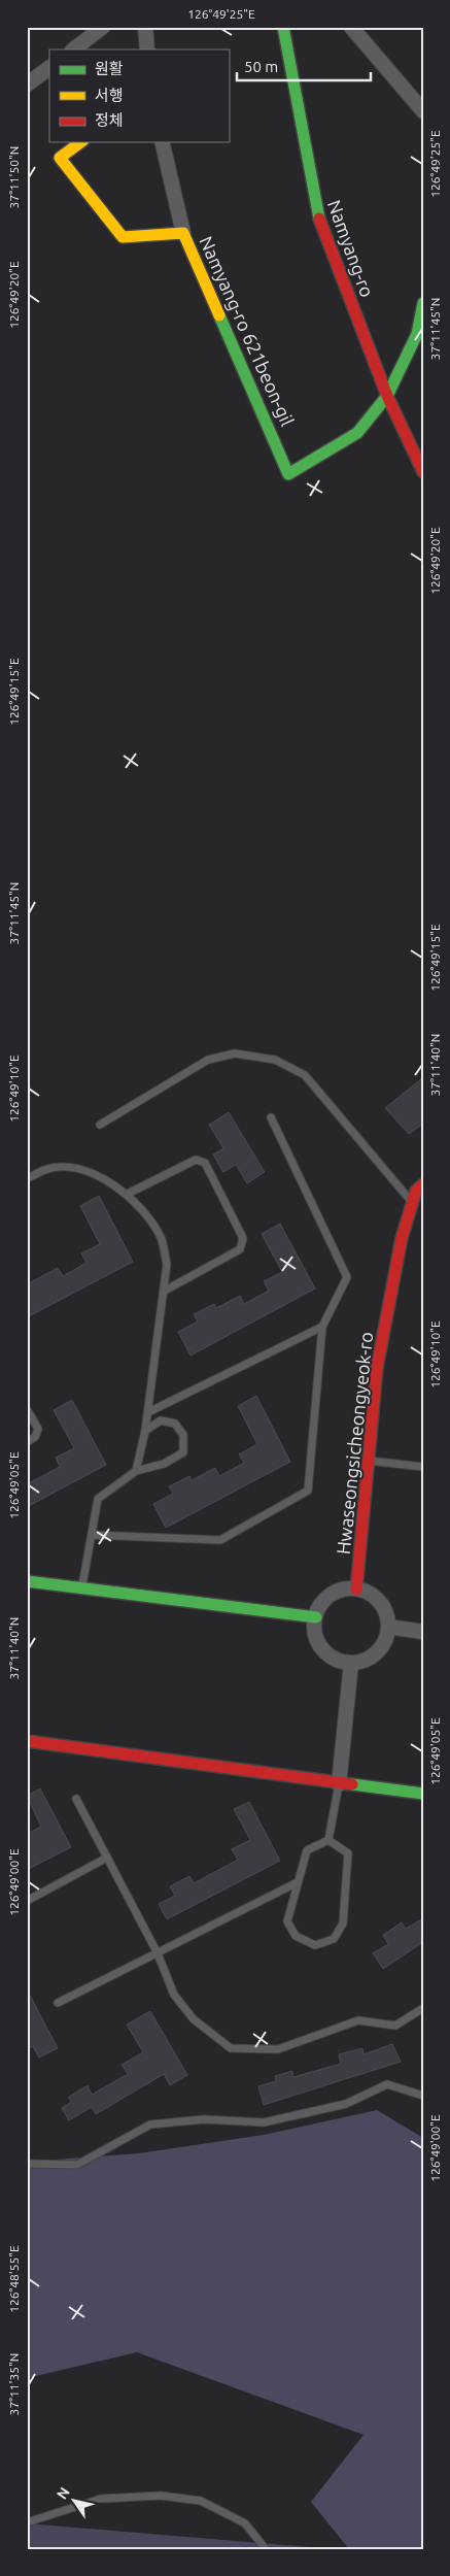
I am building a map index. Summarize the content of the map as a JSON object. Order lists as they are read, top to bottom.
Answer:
{
  "streets": {
    "street": ["Namyang-ro", "Namyang-ro 621beon-gil", "Hwaseongsicheongyeok-ro"]
  },
  "crossings": [
    ["Namyang-ro", "Namyang-ro 621beon-gil"]
  ],
  "legend": ["원활", "서행", "정체"],
  "scale_bar": "50 m",
  "north": "top left",
  "coordinates": [
    "126°49'25\"E",
    "37°11'50\"N",
    "126°49'20\"E",
    "37°11'45\"N",
    "126°49'15\"E",
    "37°11'40\"N",
    "126°49'10\"E",
    "126°49'05\"E",
    "126°49'00\"E",
    "126°48'55\"E",
    "37°11'35\"N"
  ]
}
